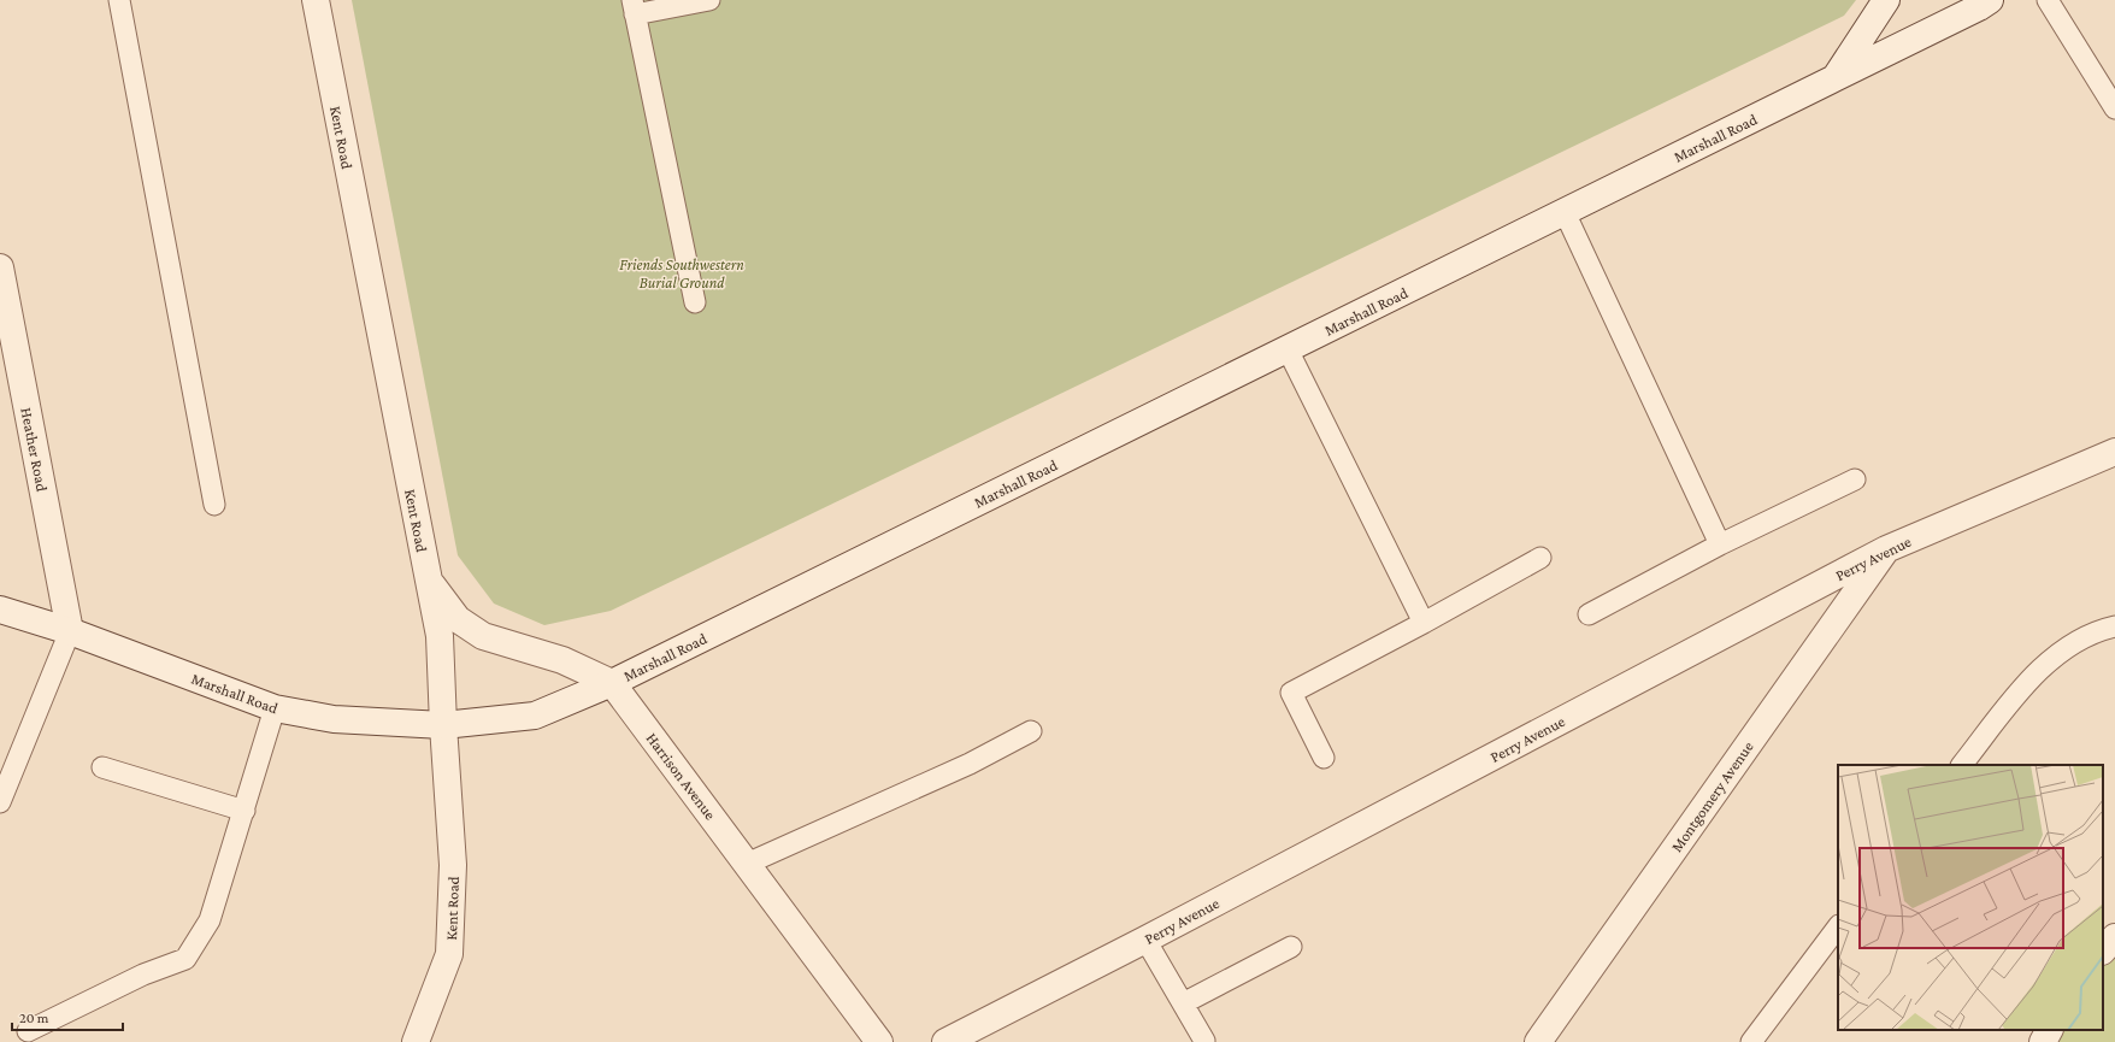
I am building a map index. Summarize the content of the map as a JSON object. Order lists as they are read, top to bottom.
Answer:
{
  "streets": {
    "street": [
      "Kent Road",
      "Marshall Road",
      "Heather Road",
      "Perry Avenue",
      "Harrison Avenue",
      "Montgomery Avenue"
    ]
  },
  "crossings": [
    ["Kent Road", "Marshall Road"],
    ["Kent Road", "Harrison Avenue"],
    ["Marshall Road", "Heather Road"],
    ["Marshall Road", "Harrison Avenue"],
    ["Perry Avenue", "Montgomery Avenue"]
  ],
  "parks": ["Friends Southwestern Burial Ground"],
  "scale_bar": "20 m"
}
